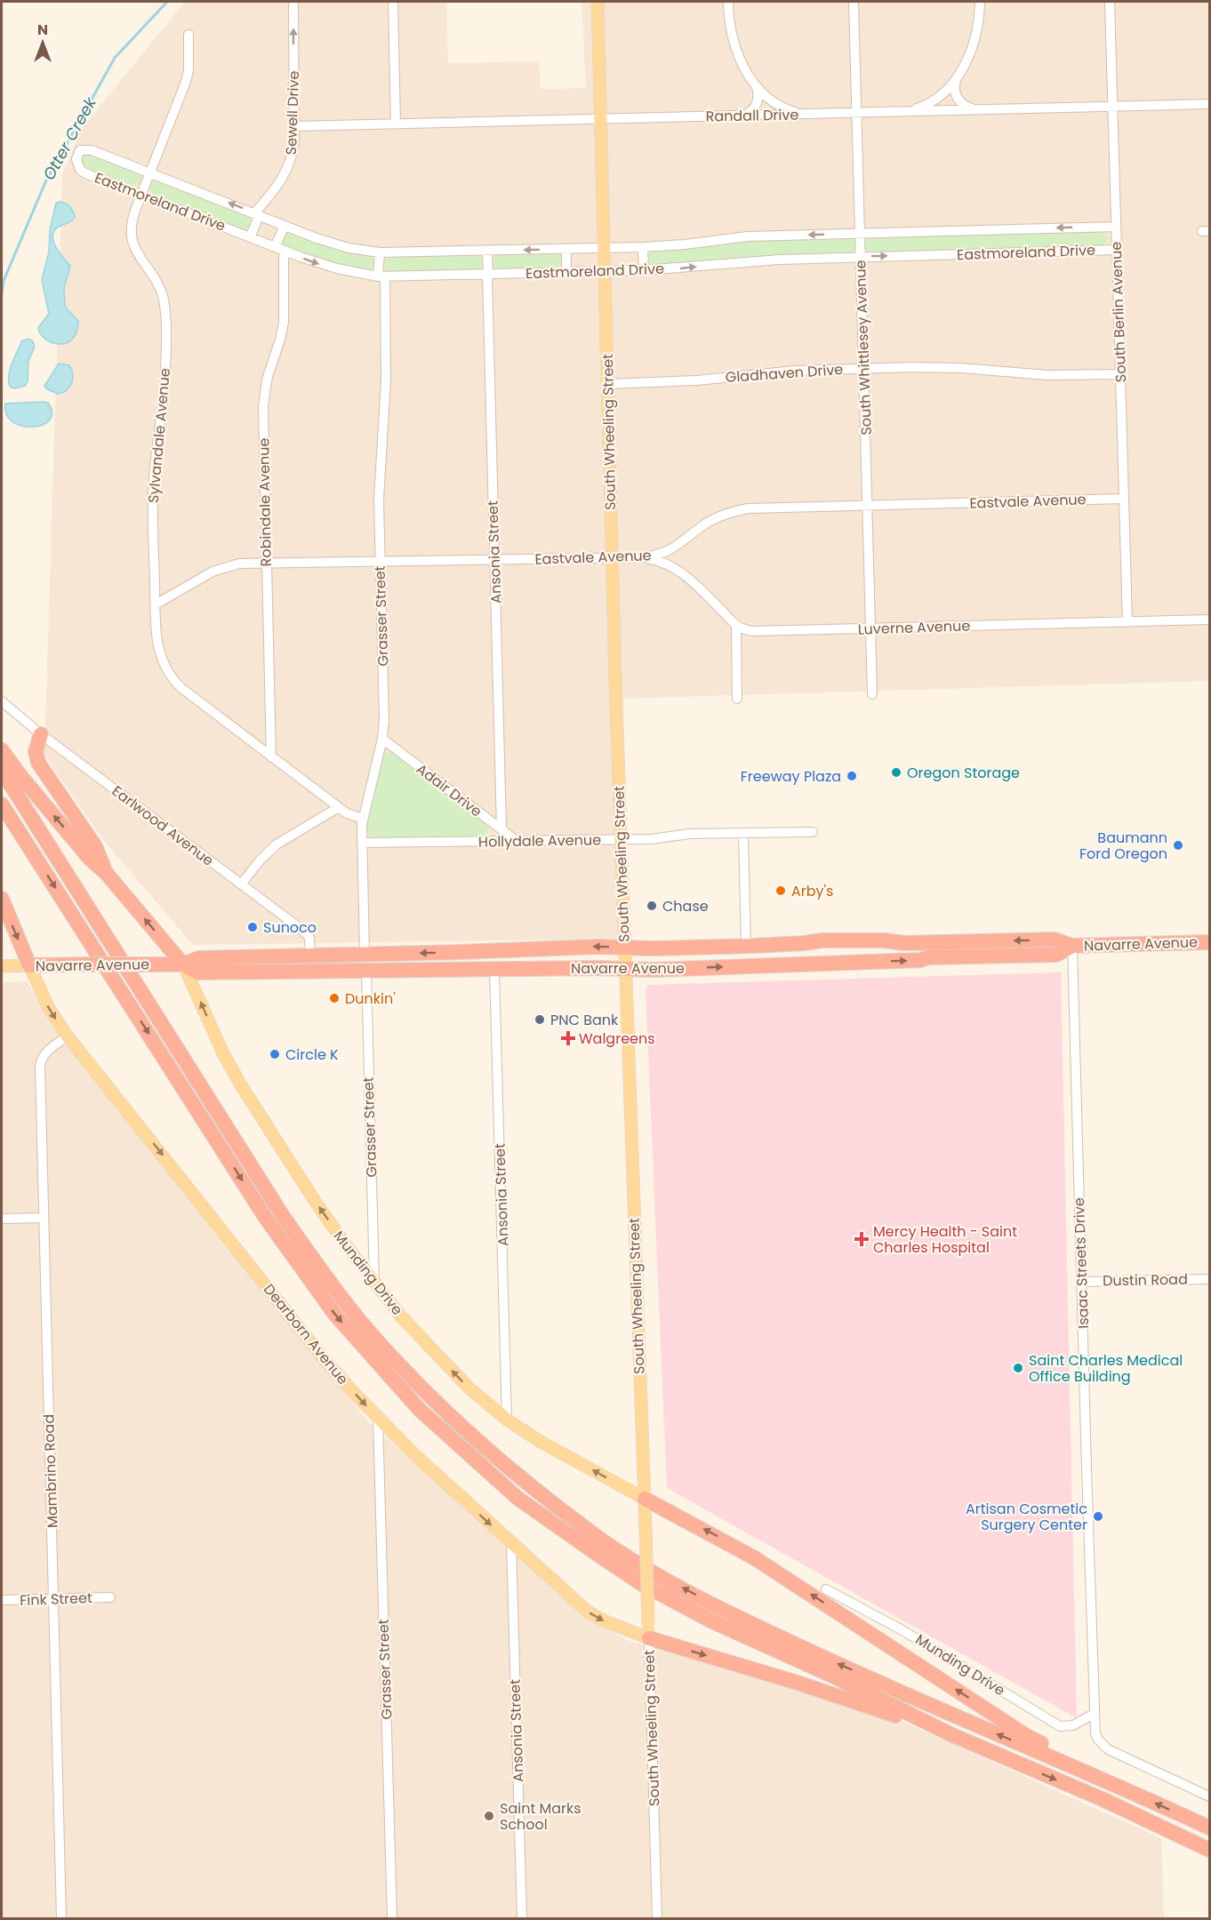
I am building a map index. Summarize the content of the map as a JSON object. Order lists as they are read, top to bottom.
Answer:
{
  "streets": {
    "highway": ["Navarre Avenue"],
    "main road": ["South Wheeling Street", "Munding Drive", "Dearborn Avenue"],
    "street": [
      "Sewell Drive",
      "Randall Drive",
      "Eastmoreland Drive",
      "South Berlin Avenue",
      "South Whittlesey Avenue",
      "Gladhaven Drive",
      "Sylvandale Avenue",
      "Eastvale Avenue",
      "Robindale Avenue",
      "Ansonia Street",
      "Grasser Street",
      "Luverne Avenue",
      "Adair Drive",
      "Earlwood Avenue",
      "Hollydale Avenue",
      "Isaac Streets Drive",
      "Dustin Road",
      "Mambrino Road",
      "Fink Street"
    ]
  },
  "crossings": [
    ["Sewell Drive", "Randall Drive"],
    ["Sewell Drive", "Eastmoreland Drive"],
    ["Randall Drive", "South Berlin Avenue"],
    ["Randall Drive", "South Whittlesey Avenue"],
    ["Randall Drive", "South Wheeling Street"],
    ["Eastmoreland Drive", "South Berlin Avenue"],
    ["Eastmoreland Drive", "South Whittlesey Avenue"],
    ["Eastmoreland Drive", "South Wheeling Street"],
    ["Eastmoreland Drive", "Sylvandale Avenue"],
    ["Eastmoreland Drive", "Robindale Avenue"],
    ["Eastmoreland Drive", "Ansonia Street"],
    ["Eastmoreland Drive", "Grasser Street"],
    ["South Berlin Avenue", "Gladhaven Drive"],
    ["South Berlin Avenue", "Eastvale Avenue"],
    ["South Berlin Avenue", "Luverne Avenue"],
    ["South Whittlesey Avenue", "Gladhaven Drive"],
    ["South Whittlesey Avenue", "Eastvale Avenue"],
    ["South Whittlesey Avenue", "Luverne Avenue"],
    ["Gladhaven Drive", "South Wheeling Street"],
    ["South Wheeling Street", "Eastvale Avenue"],
    ["South Wheeling Street", "Hollydale Avenue"],
    ["South Wheeling Street", "Navarre Avenue"],
    ["South Wheeling Street", "Munding Drive"],
    ["South Wheeling Street", "Dearborn Avenue"],
    ["Sylvandale Avenue", "Eastvale Avenue"],
    ["Sylvandale Avenue", "Robindale Avenue"],
    ["Sylvandale Avenue", "Grasser Street"],
    ["Eastvale Avenue", "Robindale Avenue"],
    ["Eastvale Avenue", "Ansonia Street"],
    ["Eastvale Avenue", "Grasser Street"],
    ["Ansonia Street", "Adair Drive"],
    ["Ansonia Street", "Navarre Avenue"],
    ["Ansonia Street", "Munding Drive"],
    ["Ansonia Street", "Dearborn Avenue"],
    ["Grasser Street", "Adair Drive"],
    ["Grasser Street", "Hollydale Avenue"],
    ["Grasser Street", "Navarre Avenue"],
    ["Grasser Street", "Munding Drive"],
    ["Grasser Street", "Dearborn Avenue"],
    ["Adair Drive", "Hollydale Avenue"],
    ["Earlwood Avenue", "Navarre Avenue"],
    ["Navarre Avenue", "Isaac Streets Drive"],
    ["Navarre Avenue", "Munding Drive"],
    ["Navarre Avenue", "Dearborn Avenue"],
    ["Isaac Streets Drive", "Munding Drive"],
    ["Isaac Streets Drive", "Dustin Road"],
    ["Dearborn Avenue", "Mambrino Road"],
    ["Mambrino Road", "Fink Street"]
  ],
  "one_way": ["Sewell Drive", "Munding Drive", "Dearborn Avenue"],
  "water": ["Otter Creek"],
  "places": {
    "other": [
      "Oregon Storage",
      "Freeway Plaza",
      "Baumann Ford Oregon",
      "Arby's",
      "Chase",
      "Sunoco",
      "Dunkin'",
      "PNC Bank",
      "Circle K",
      "Saint Charles Medical Office Building",
      "Artisan Cosmetic Surgery Center",
      "Saint Marks School"
    ],
    "health": ["Walgreens", "Mercy Health - Saint Charles Hospital"]
  },
  "north": "top"
}
